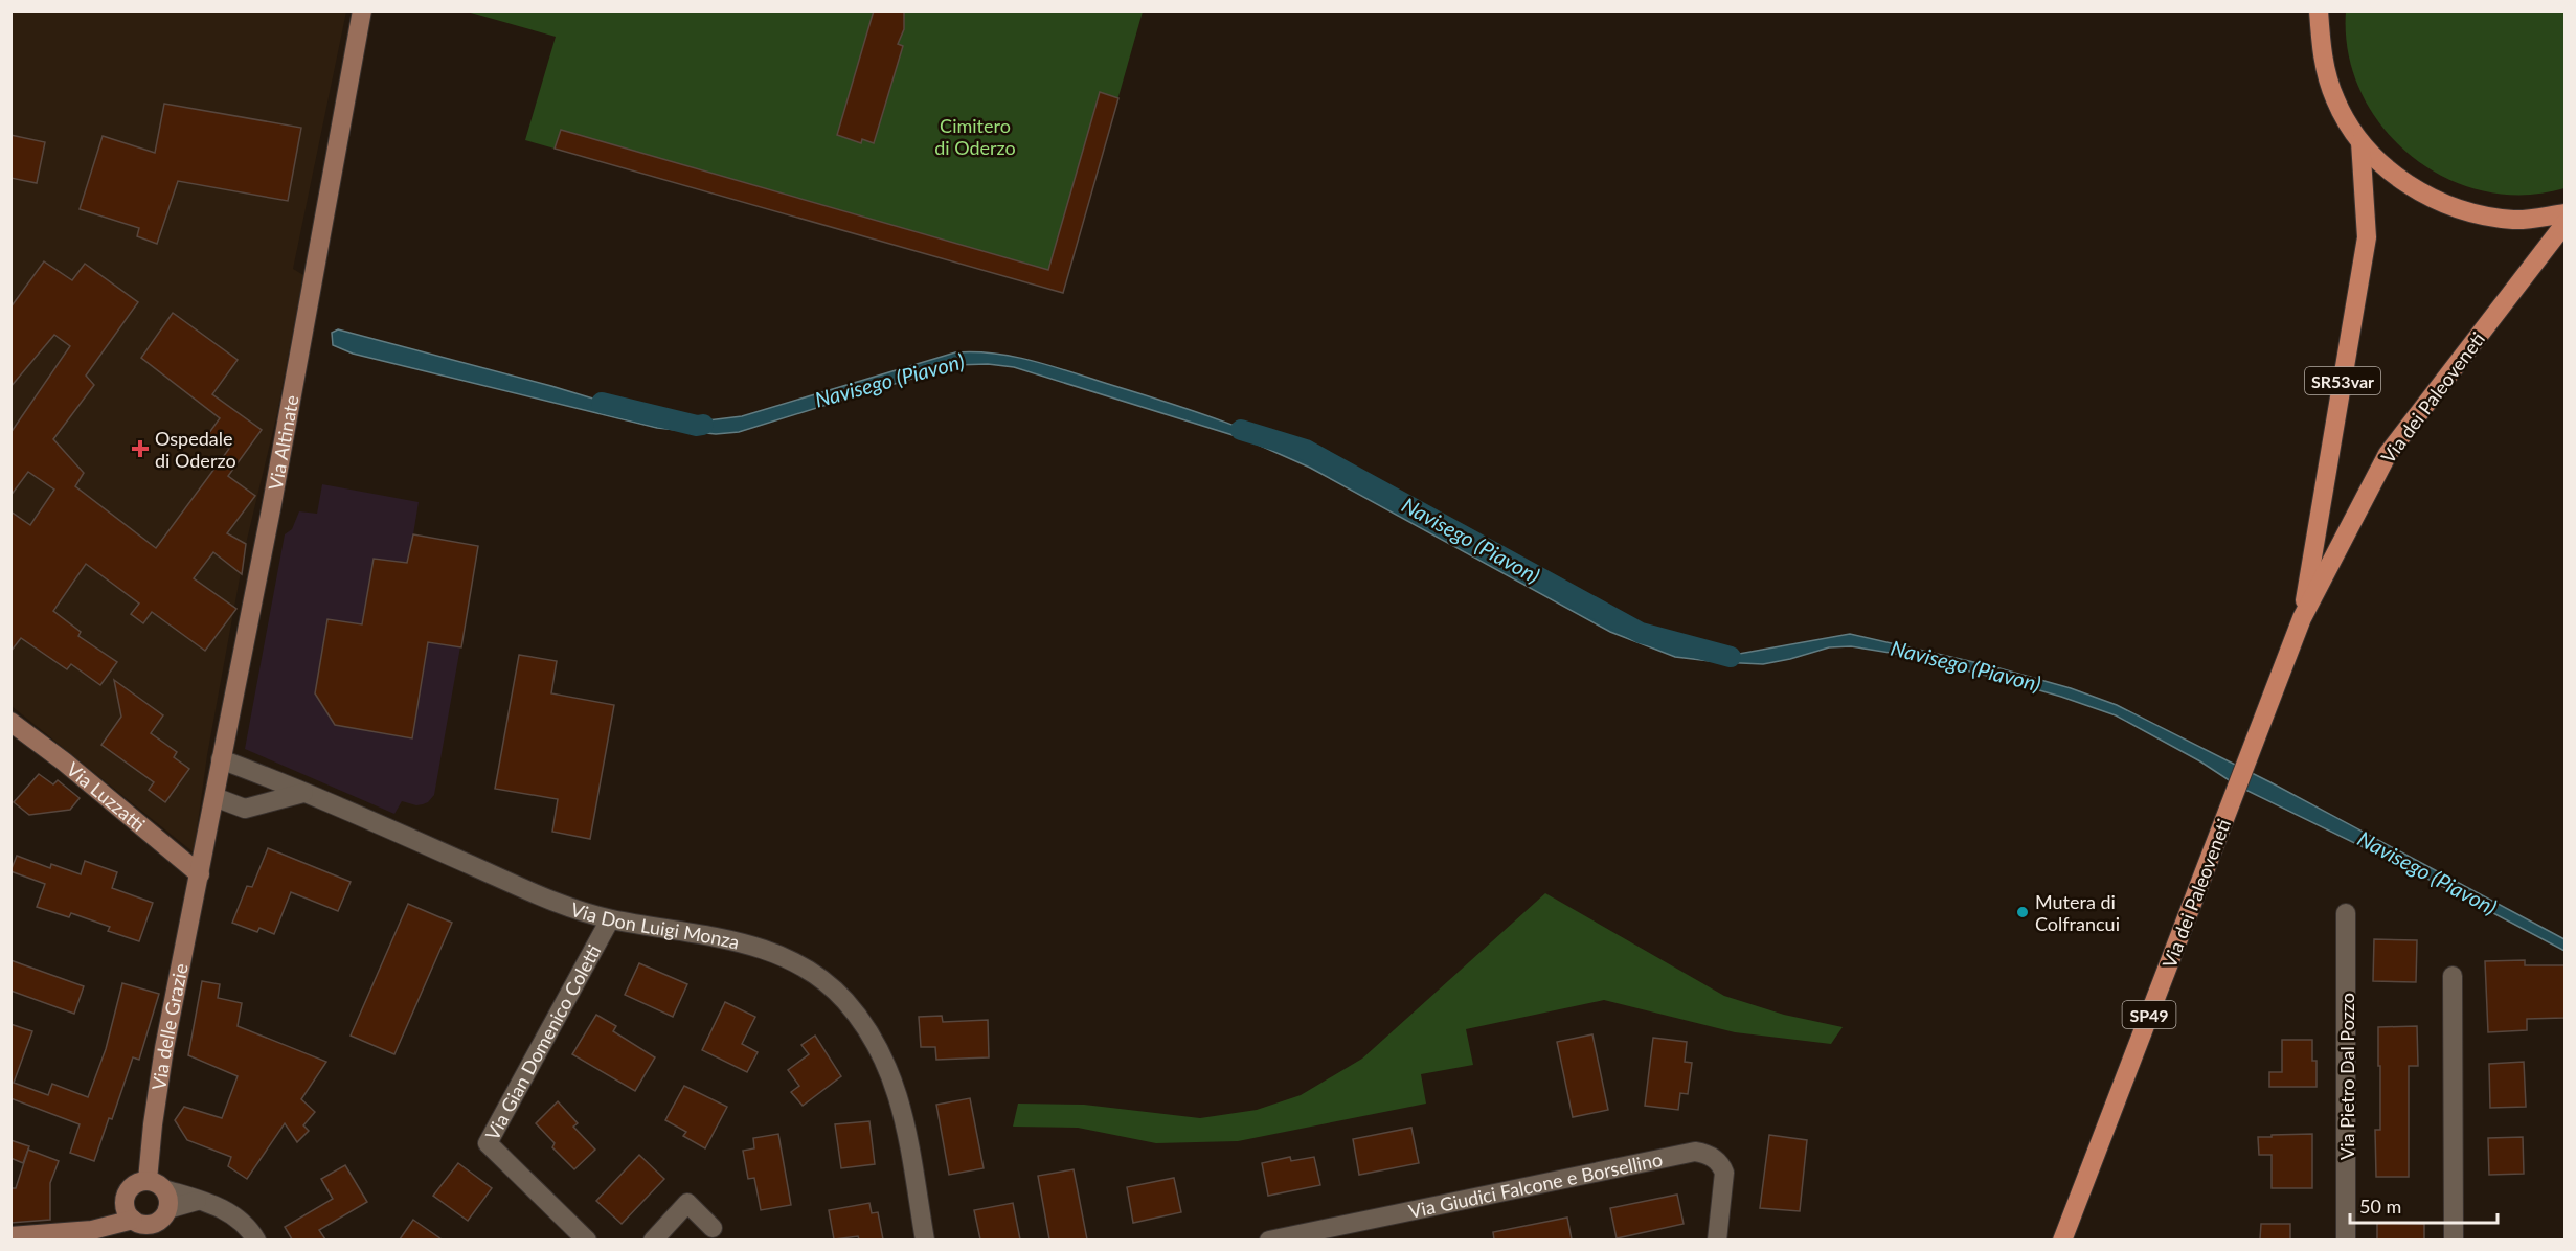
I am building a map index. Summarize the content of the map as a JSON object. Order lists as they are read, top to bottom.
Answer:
{
  "streets": {
    "main road": ["SR53var", "Via dei Paleoveneti", "SP49"],
    "street": [
      "Via Altinate",
      "Via Luzzatti",
      "Via Don Luigi Monza",
      "Via delle Grazie",
      "Via Gian Domenico Coletti",
      "Via Pietro Dal Pozzo",
      "Via Giudici Falcone e Borsellino"
    ]
  },
  "crossings": [
    ["SR53var", "Via dei Paleoveneti"],
    ["Via Altinate", "Via Luzzatti"],
    ["Via Altinate", "Via Don Luigi Monza"],
    ["Via Altinate", "Via delle Grazie"],
    ["Via Luzzatti", "Via delle Grazie"],
    ["Via Don Luigi Monza", "Via Gian Domenico Coletti"]
  ],
  "water": ["Navisego (Piavon)"],
  "parks": ["Cimitero di Oderzo"],
  "places": {
    "health": ["Ospedale di Oderzo"],
    "other": ["Mutera di Colfrancui"]
  },
  "scale_bar": "50 m"
}
